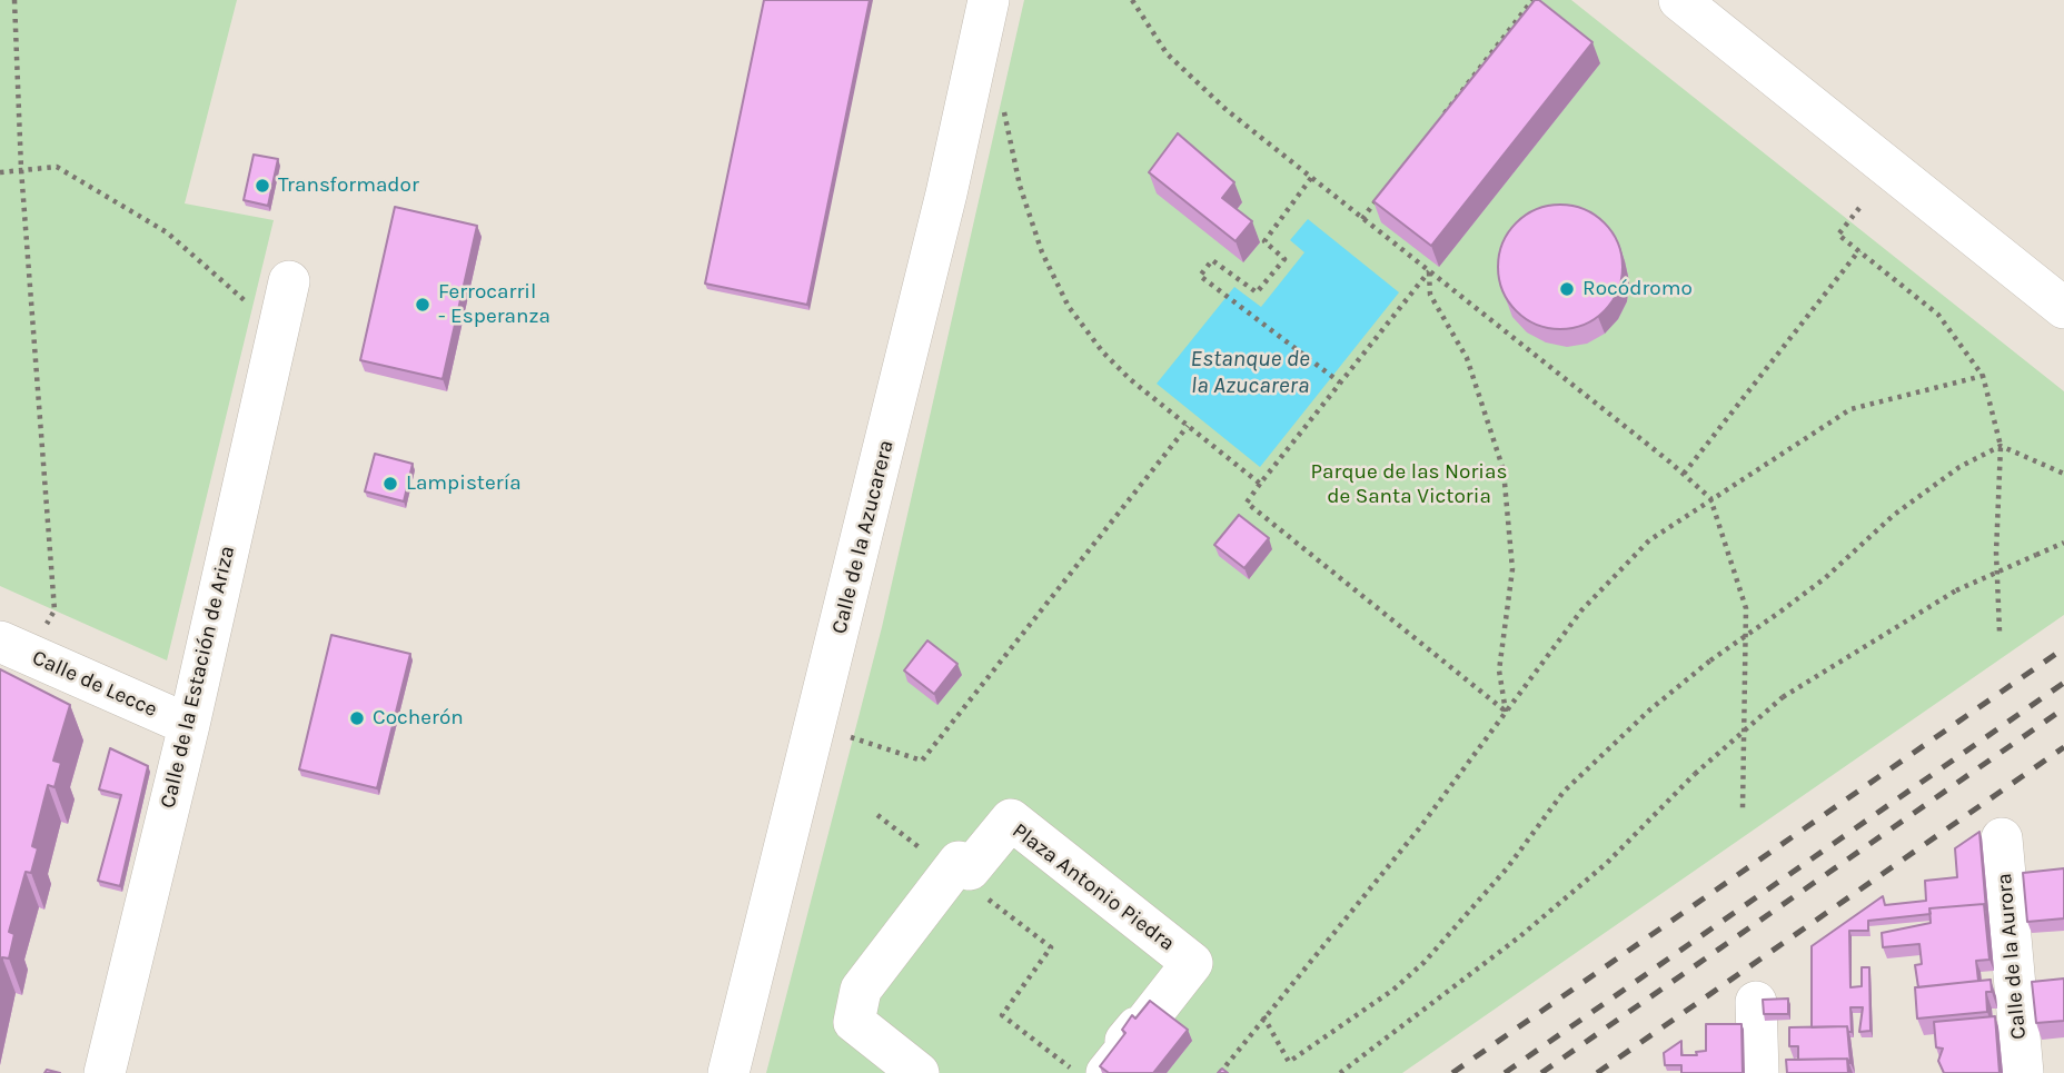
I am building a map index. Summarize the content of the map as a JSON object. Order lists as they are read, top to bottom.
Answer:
{
  "streets": {
    "street": [
      "Calle de la Azucarera",
      "Calle de la Estación de Ariza",
      "Calle de Lecce",
      "Plaza Antonio Piedra",
      "Calle de la Aurora"
    ]
  },
  "crossings": [
    ["Calle de la Estación de Ariza", "Calle de Lecce"]
  ],
  "water": ["Estanque de la Azucarera"],
  "parks": ["Parque de las Norias de Santa Victoria"],
  "places": [
    "Transformador",
    "Rocódromo",
    "Ferrocarril - Esperanza",
    "Lampistería",
    "Cocherón"
  ]
}
